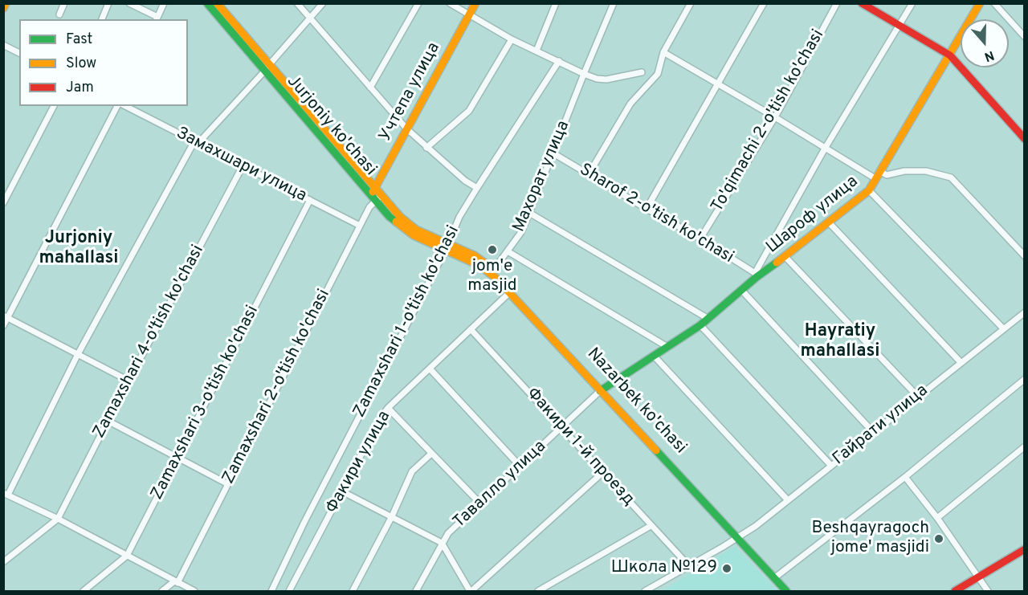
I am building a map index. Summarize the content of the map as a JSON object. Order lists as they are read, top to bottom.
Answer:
{
  "streets": {
    "main road": [
      "Учтепа улица",
      "Jurjoniy ko'chasi",
      "Шароф улица",
      "Nazarbek ko'chasi"
    ],
    "street": [
      "To'qimachi 2-o'tish ko'chasi",
      "Замахшари улица",
      "Махорат улица",
      "Sharof 2-o'tish ko'chasi",
      "Zamaxshari 1-o'tish ko'chasi",
      "Zamaxshari 4-o'tish ko'chasi",
      "Zamaxshari 2-o'tish ko'chasi",
      "Zamaxshari 3-o'tish ko'chasi",
      "Гайрати улица",
      "Факири 1-й проезд",
      "Факири улица",
      "Тавалло улица"
    ]
  },
  "crossings": [
    ["Учтепа улица", "Jurjoniy ko'chasi"],
    ["Учтепа улица", "Zamaxshari 2-o'tish ko'chasi"],
    ["To'qimachi 2-o'tish ko'chasi", "Sharof 2-o'tish ko'chasi"],
    ["Jurjoniy ko'chasi", "Zamaxshari 1-o'tish ko'chasi"],
    ["Jurjoniy ko'chasi", "Zamaxshari 2-o'tish ko'chasi"],
    ["Jurjoniy ko'chasi", "Nazarbek ko'chasi"],
    ["Замахшари улица", "Zamaxshari 4-o'tish ko'chasi"],
    ["Замахшари улица", "Zamaxshari 2-o'tish ko'chasi"],
    ["Замахшари улица", "Zamaxshari 3-o'tish ko'chasi"],
    ["Махорат улица", "Sharof 2-o'tish ko'chasi"],
    ["Махорат улица", "Nazarbek ko'chasi"],
    ["Sharof 2-o'tish ko'chasi", "Шароф улица"],
    ["Шароф улица", "Nazarbek ko'chasi"],
    ["Шароф улица", "Тавалло улица"],
    ["Zamaxshari 1-o'tish ko'chasi", "Nazarbek ko'chasi"],
    ["Nazarbek ko'chasi", "Гайрати улица"],
    ["Nazarbek ko'chasi", "Факири улица"],
    ["Nazarbek ko'chasi", "Тавалло улица"],
    ["Гайрати улица", "Факири 1-й проезд"],
    ["Факири 1-й проезд", "Факири улица"],
    ["Факири 1-й проезд", "Тавалло улица"]
  ],
  "districts": ["Jurjoniy mahallasi", "Hayratiy mahallasi"],
  "places": ["jom'e masjid", "Beshqayragoch jome' masjidi", "Школа №129"],
  "legend": ["Fast", "Slow", "Jam"],
  "north": "bottom"
}
